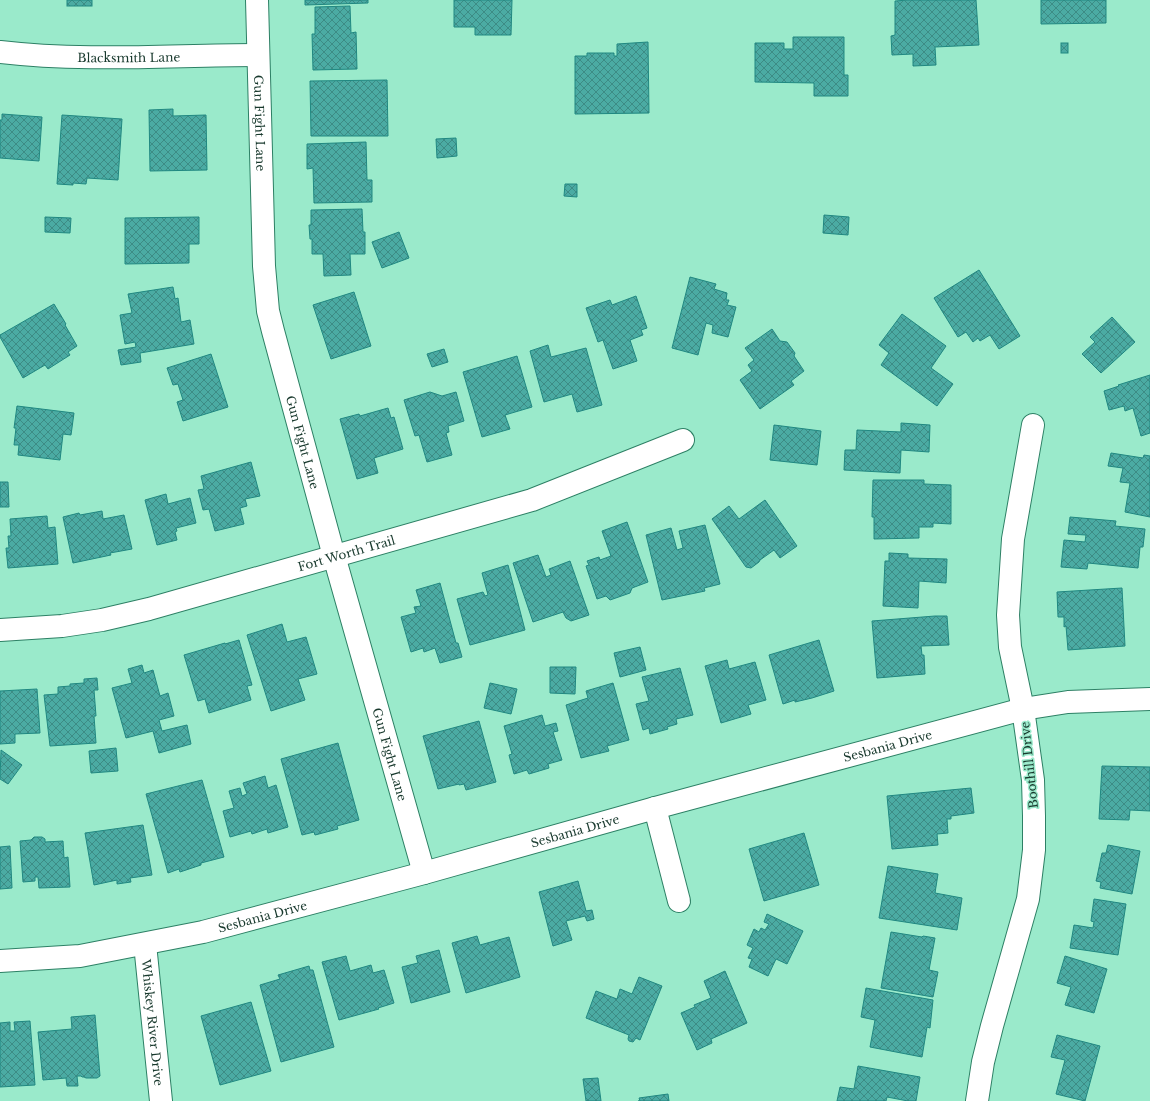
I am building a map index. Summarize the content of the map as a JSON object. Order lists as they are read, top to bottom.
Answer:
{
  "streets": {
    "street": [
      "Blacksmith Lane",
      "Gun Fight Lane",
      "Fort Worth Trail",
      "Sesbania Drive",
      "Boothill Drive",
      "Whiskey River Drive"
    ]
  },
  "crossings": [
    ["Blacksmith Lane", "Gun Fight Lane"],
    ["Gun Fight Lane", "Fort Worth Trail"],
    ["Gun Fight Lane", "Sesbania Drive"],
    ["Sesbania Drive", "Boothill Drive"],
    ["Sesbania Drive", "Whiskey River Drive"]
  ]
}
